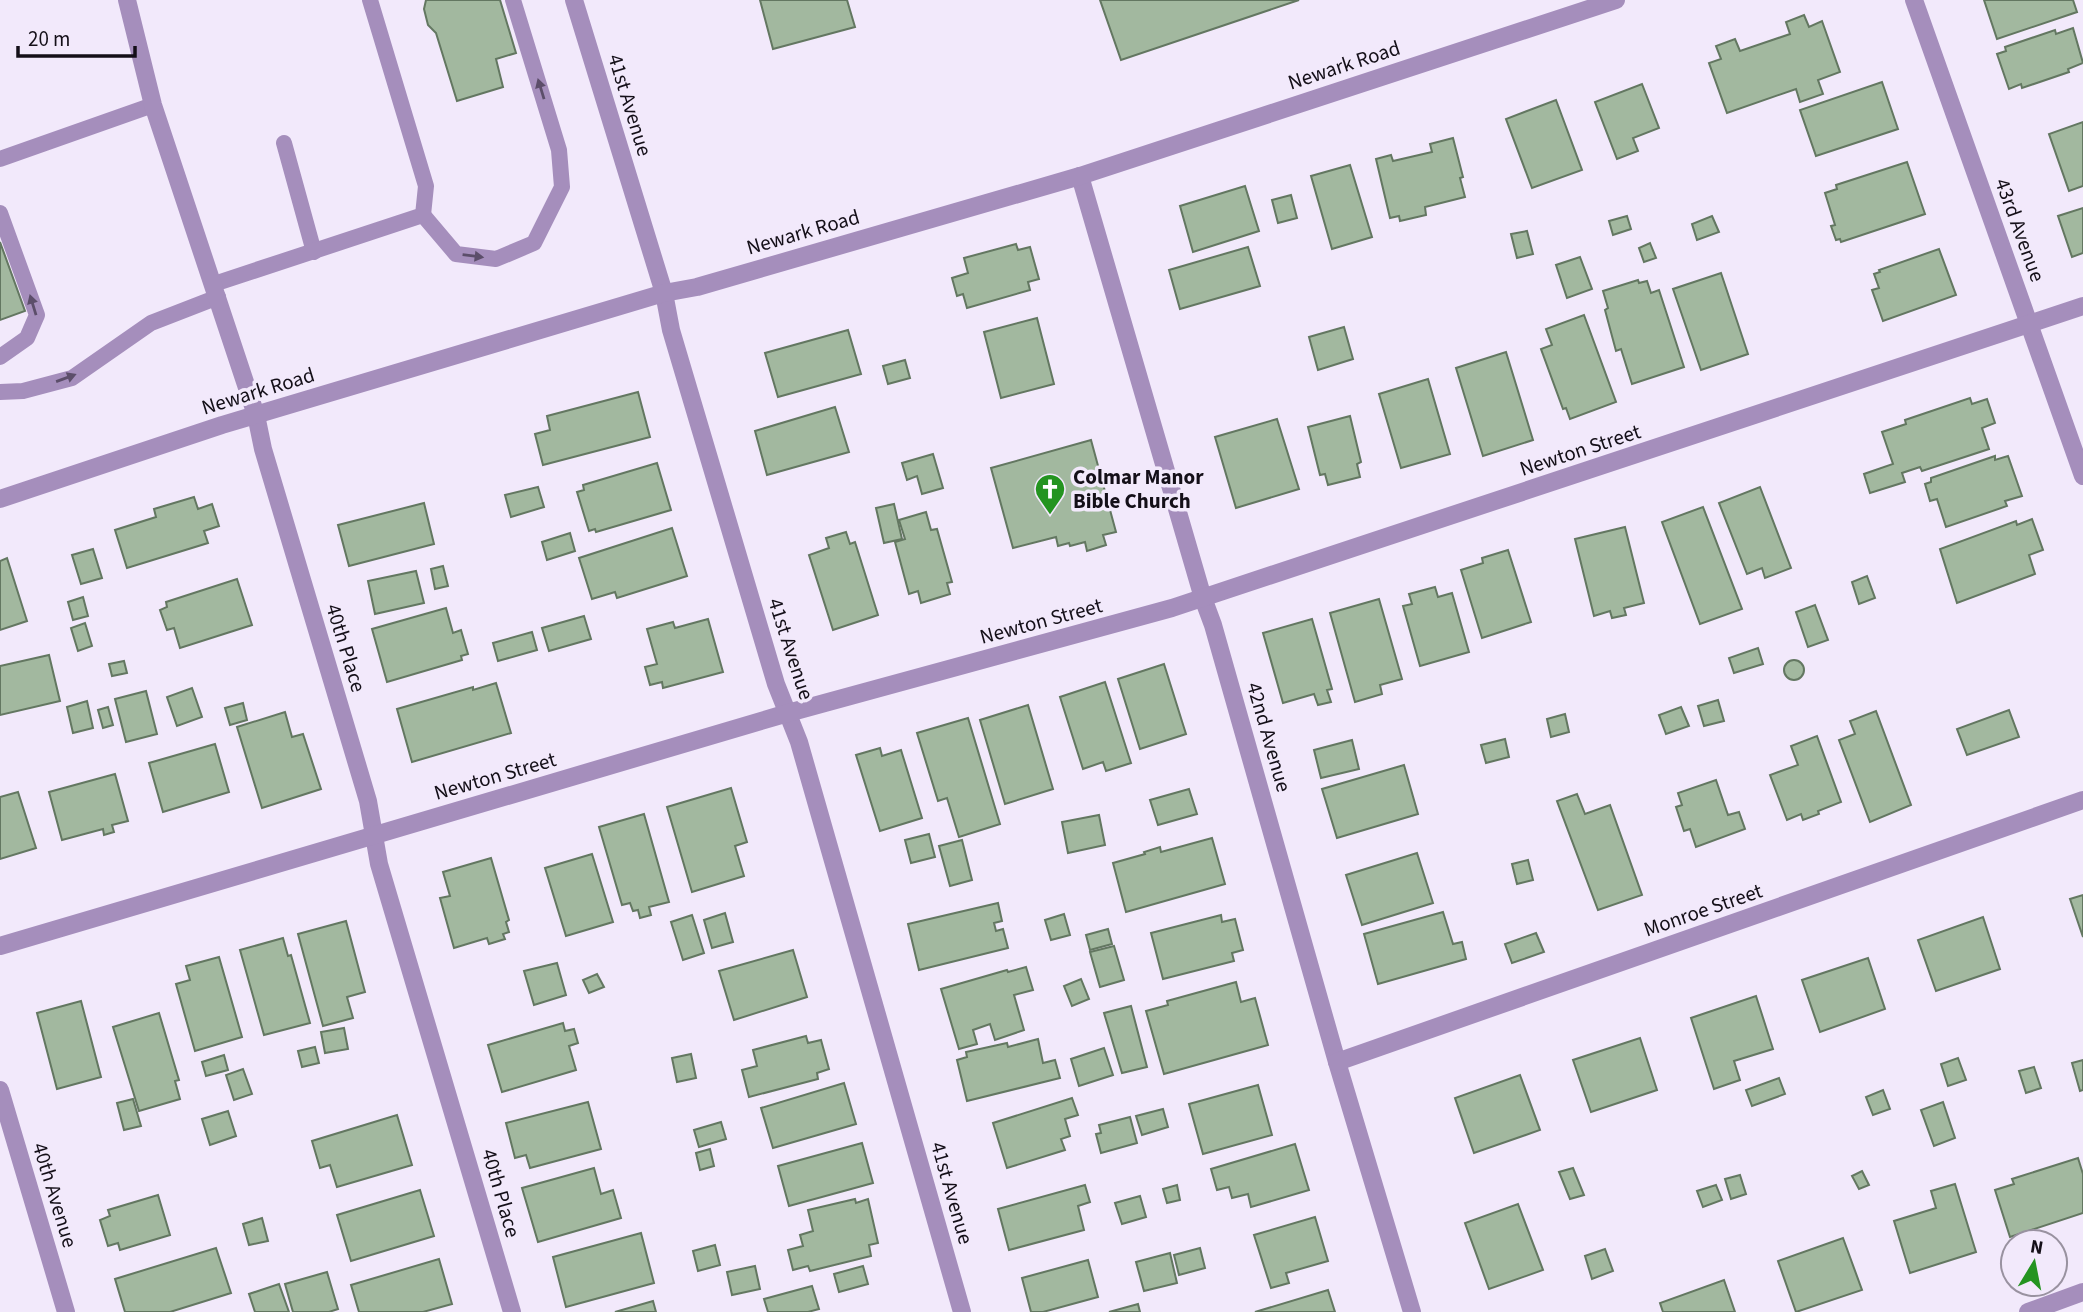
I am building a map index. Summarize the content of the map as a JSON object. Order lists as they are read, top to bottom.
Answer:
{
  "streets": {
    "street": [
      "Newark Road",
      "41st Avenue",
      "43rd Avenue",
      "Newton Street",
      "40th Place",
      "42nd Avenue",
      "Monroe Street",
      "40th Avenue"
    ]
  },
  "crossings": [
    ["Newark Road", "41st Avenue"],
    ["Newark Road", "40th Place"],
    ["Newark Road", "42nd Avenue"],
    ["41st Avenue", "Newton Street"],
    ["43rd Avenue", "Newton Street"],
    ["Newton Street", "40th Place"],
    ["Newton Street", "42nd Avenue"],
    ["42nd Avenue", "Monroe Street"]
  ],
  "places": {
    "church": ["Colmar Manor Bible Church"]
  },
  "scale_bar": "20 m",
  "north": "top"
}
